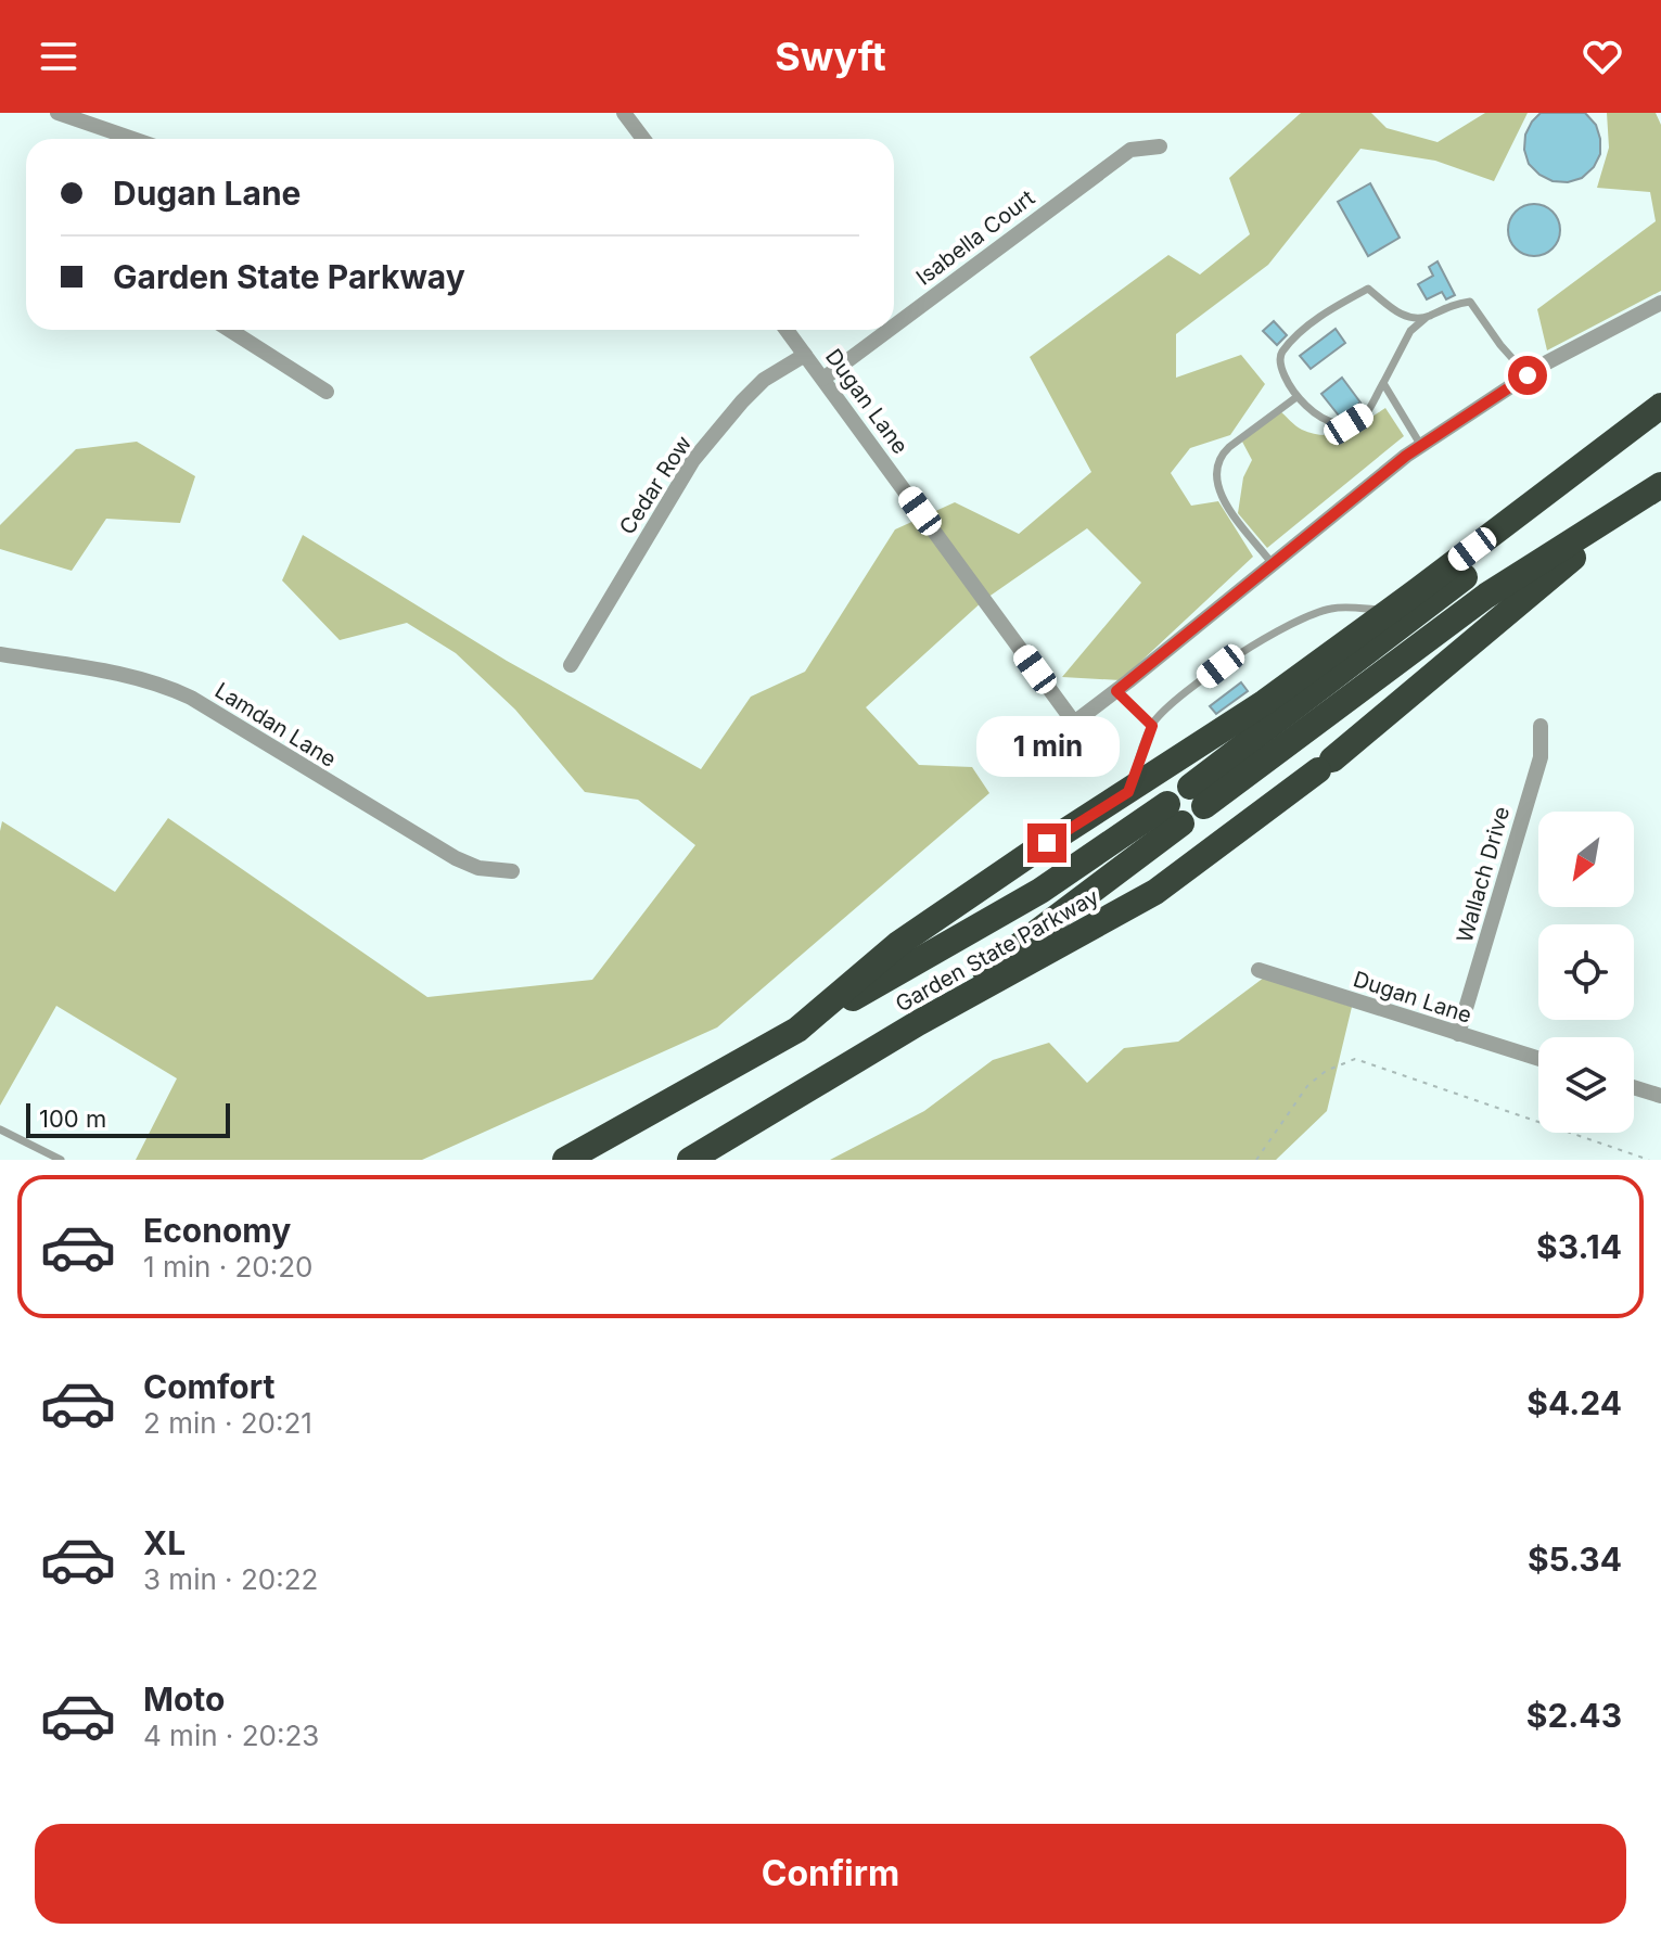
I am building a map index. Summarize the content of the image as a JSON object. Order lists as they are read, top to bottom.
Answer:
{
  "streets": {
    "highway": ["Garden State Parkway"],
    "street": [
      "Isabella Court",
      "Dugan Lane",
      "Cedar Row",
      "Lamdan Lane",
      "Wallach Drive"
    ]
  },
  "crossings": [
    ["Isabella Court", "Dugan Lane"],
    ["Dugan Lane", "Cedar Row"],
    ["Dugan Lane", "Wallach Drive"]
  ],
  "scale_bar": "100 m",
  "north": "bottom left",
  "page": {
    "header": "Swyft",
    "banner": ["Dugan Lane", "Garden State Parkway"],
    "bubble": "1 min",
    "scale": "100 m",
    "list": [
      {
        "name": "Economy",
        "note": "1 min · 20:20",
        "value": "$3.14"
      },
      {
        "name": "Comfort",
        "note": "2 min · 20:21",
        "value": "$4.24"
      },
      {
        "name": "XL",
        "note": "3 min · 20:22",
        "value": "$5.34"
      },
      {
        "name": "Moto",
        "note": "4 min · 20:23",
        "value": "$2.43"
      }
    ],
    "buttons": "Confirm"
  }
}
